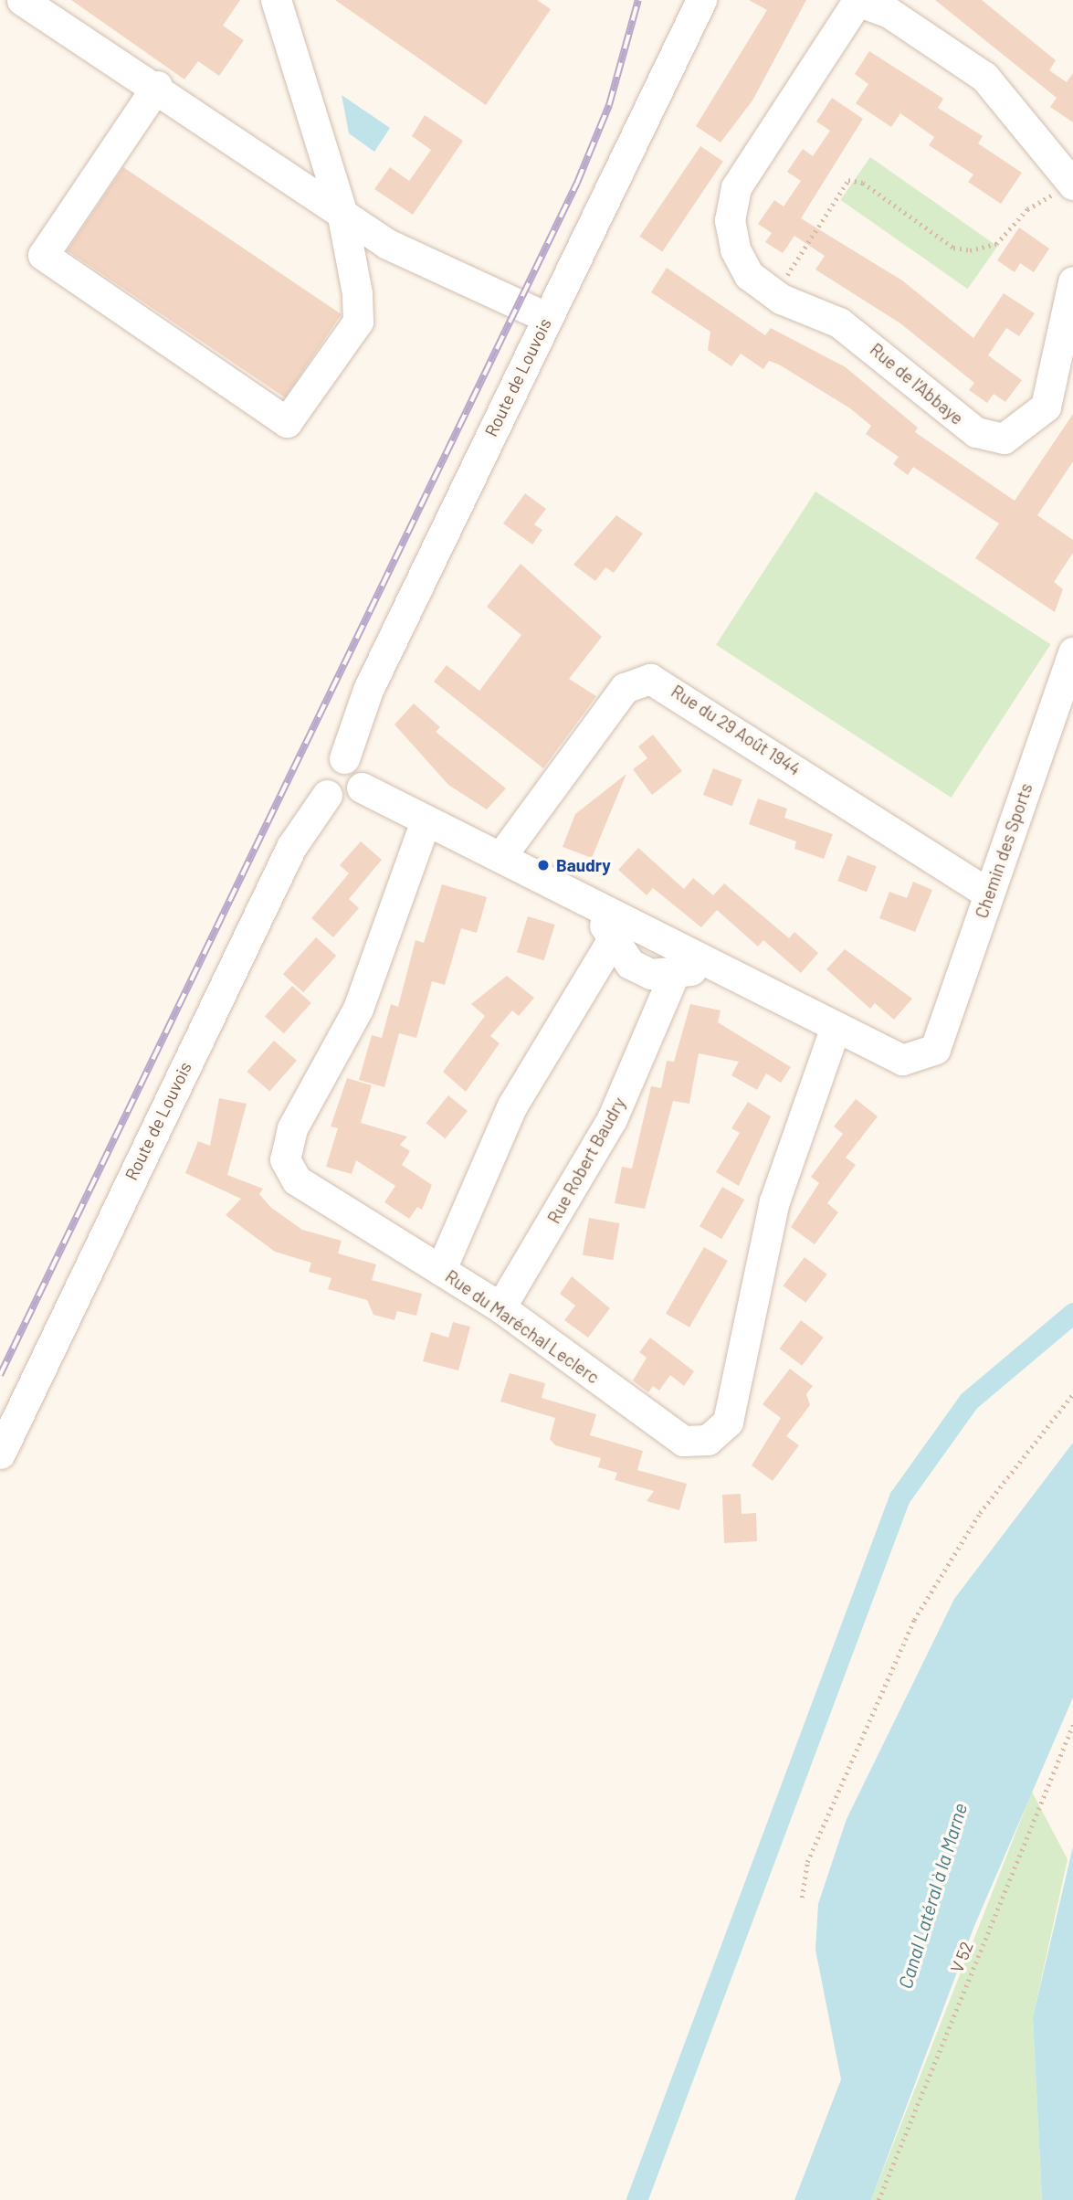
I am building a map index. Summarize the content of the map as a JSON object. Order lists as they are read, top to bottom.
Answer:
{
  "streets": {
    "street": [
      "Route de Louvois",
      "Rue de l'Abbaye",
      "Rue du 29 Août 1944",
      "Chemin des Sports",
      "Rue Robert Baudry",
      "Rue du Maréchal Leclerc"
    ],
    "path": ["V 52"]
  },
  "crossings": [
    ["Rue du 29 Août 1944", "Chemin des Sports"],
    ["Chemin des Sports", "Rue du Maréchal Leclerc"],
    ["Rue Robert Baudry", "Rue du Maréchal Leclerc"]
  ],
  "water": ["Canal Latéral à la Marne"],
  "places": ["Baudry"]
}
